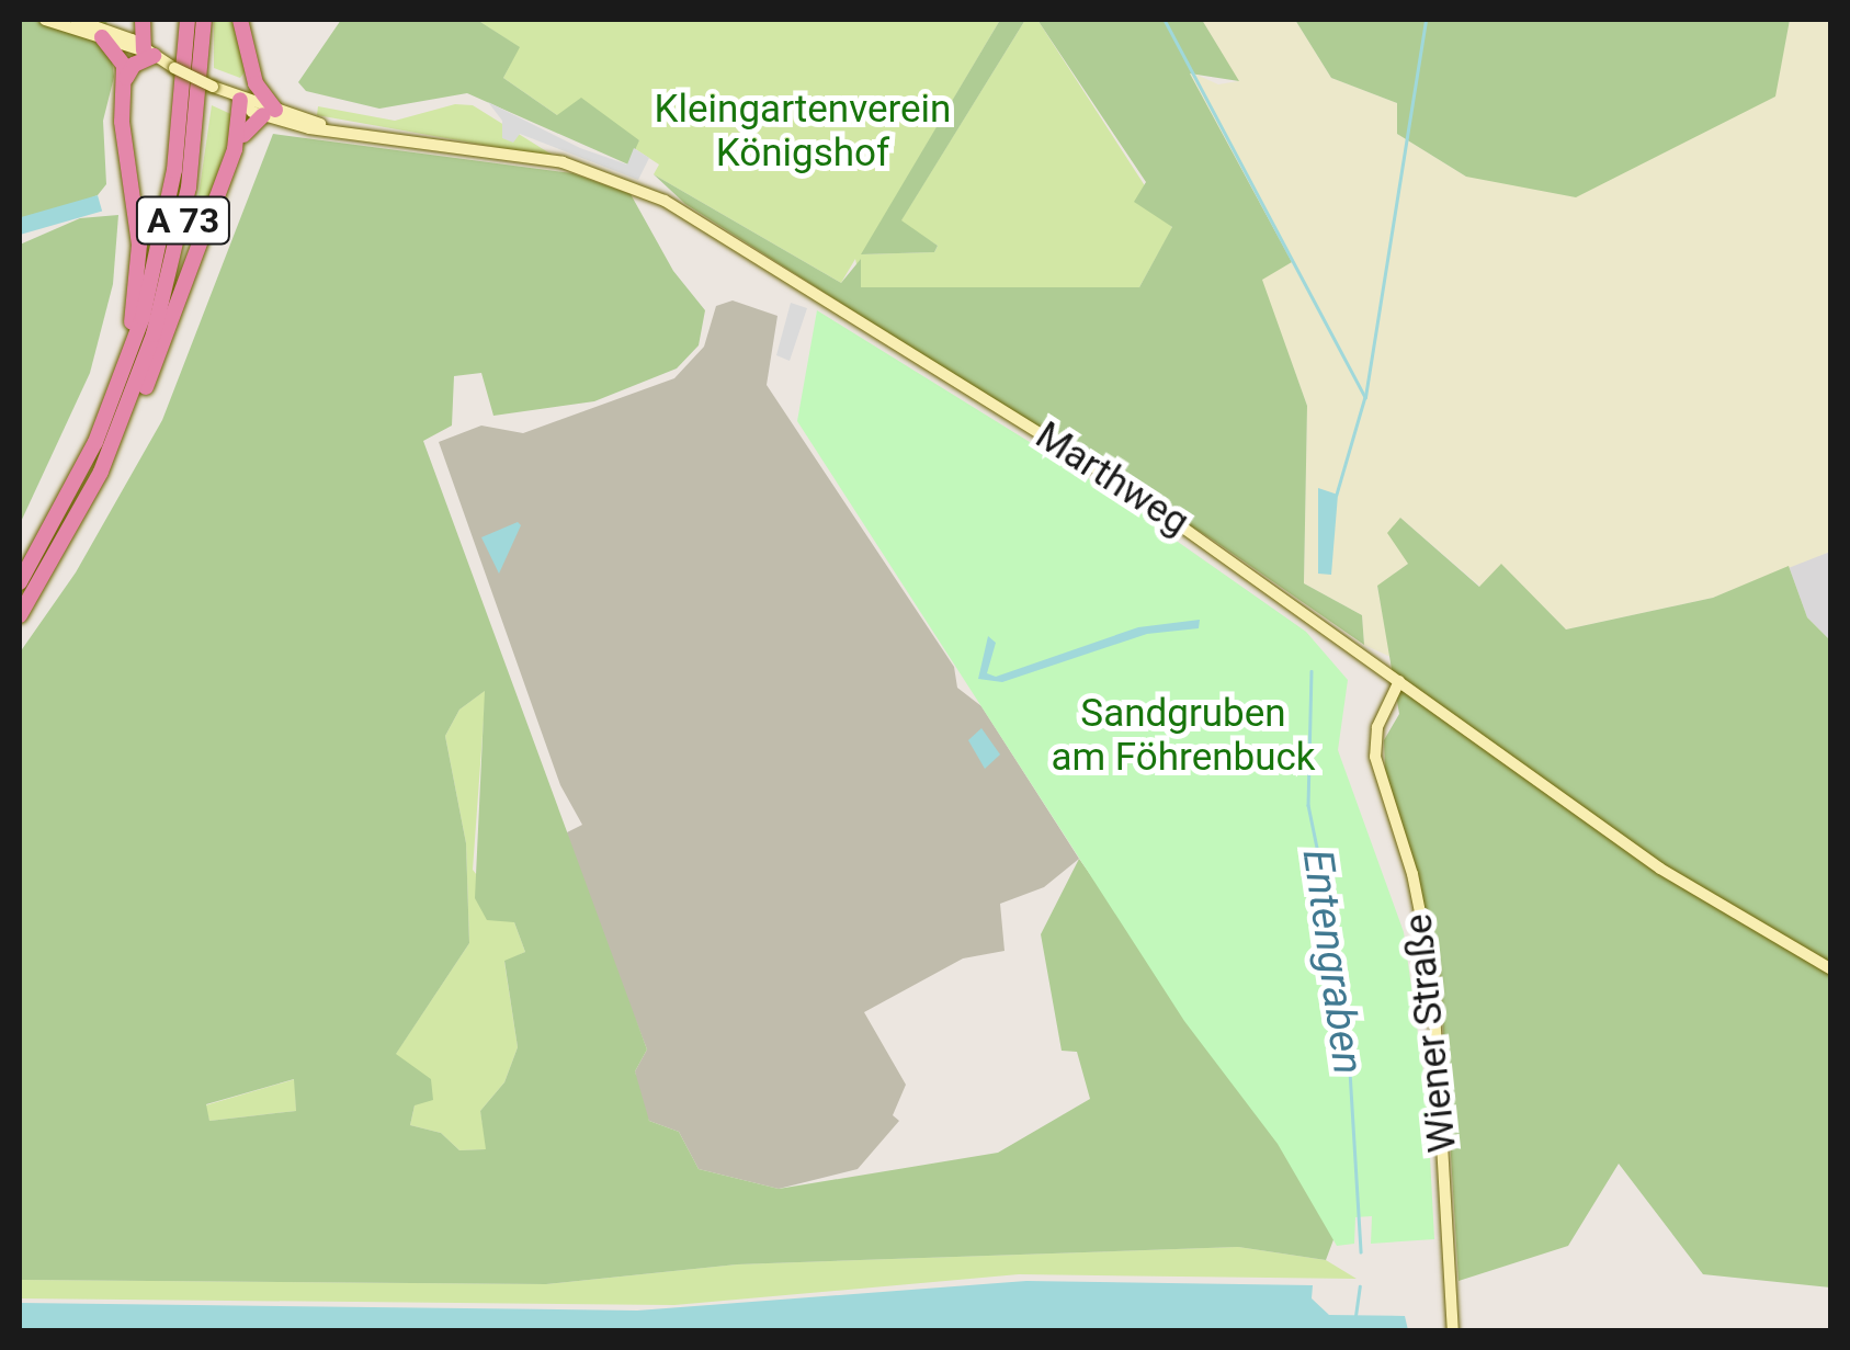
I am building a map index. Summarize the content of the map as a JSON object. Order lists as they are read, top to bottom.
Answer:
{
  "streets": {
    "highway": ["A 73"],
    "main road": ["Marthweg", "Wiener Straße"]
  },
  "crossings": [
    ["Marthweg", "Wiener Straße"]
  ],
  "water": ["Entengraben"],
  "parks": ["Kleingartenverein Königshof", "Sandgruben am Föhrenbuck"]
}
